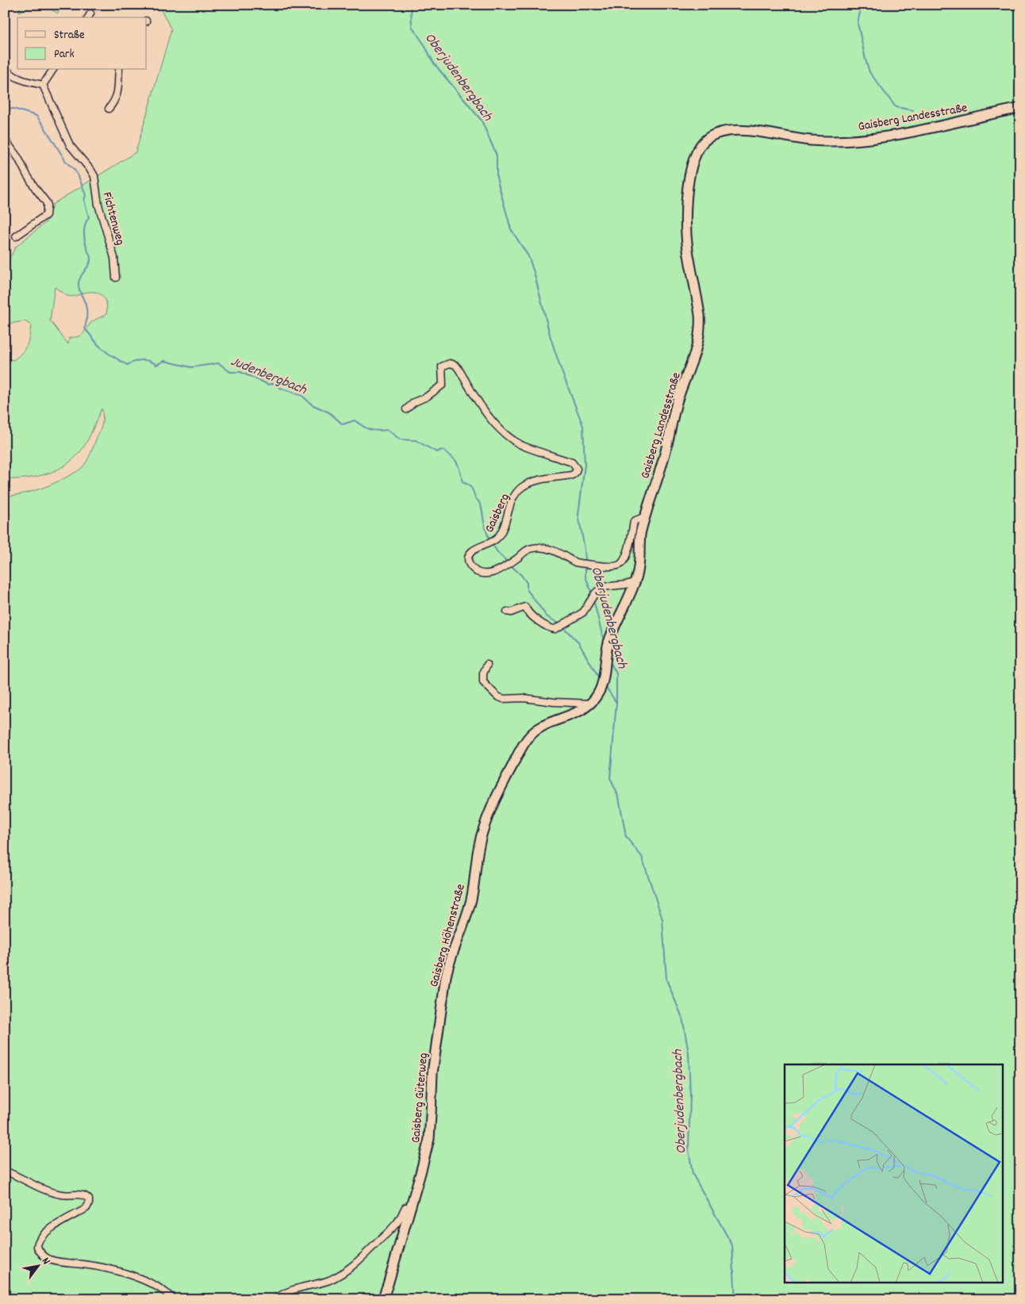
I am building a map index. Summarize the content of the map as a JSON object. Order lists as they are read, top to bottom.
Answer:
{
  "streets": {
    "main road": ["Gaisberg Landesstraße", "Gaisberg Höhenstraße", "Gaisberg Güterweg"],
    "street": ["Fichtenweg", "Gaisberg"]
  },
  "crossings": [
    ["Gaisberg Landesstraße", "Gaisberg"],
    ["Gaisberg Landesstraße", "Gaisberg Höhenstraße"],
    ["Gaisberg Höhenstraße", "Gaisberg Güterweg"]
  ],
  "water": ["Oberjudenbergbach", "Judenbergbach"],
  "legend": ["Straße", "Park"],
  "north": "top right"
}
